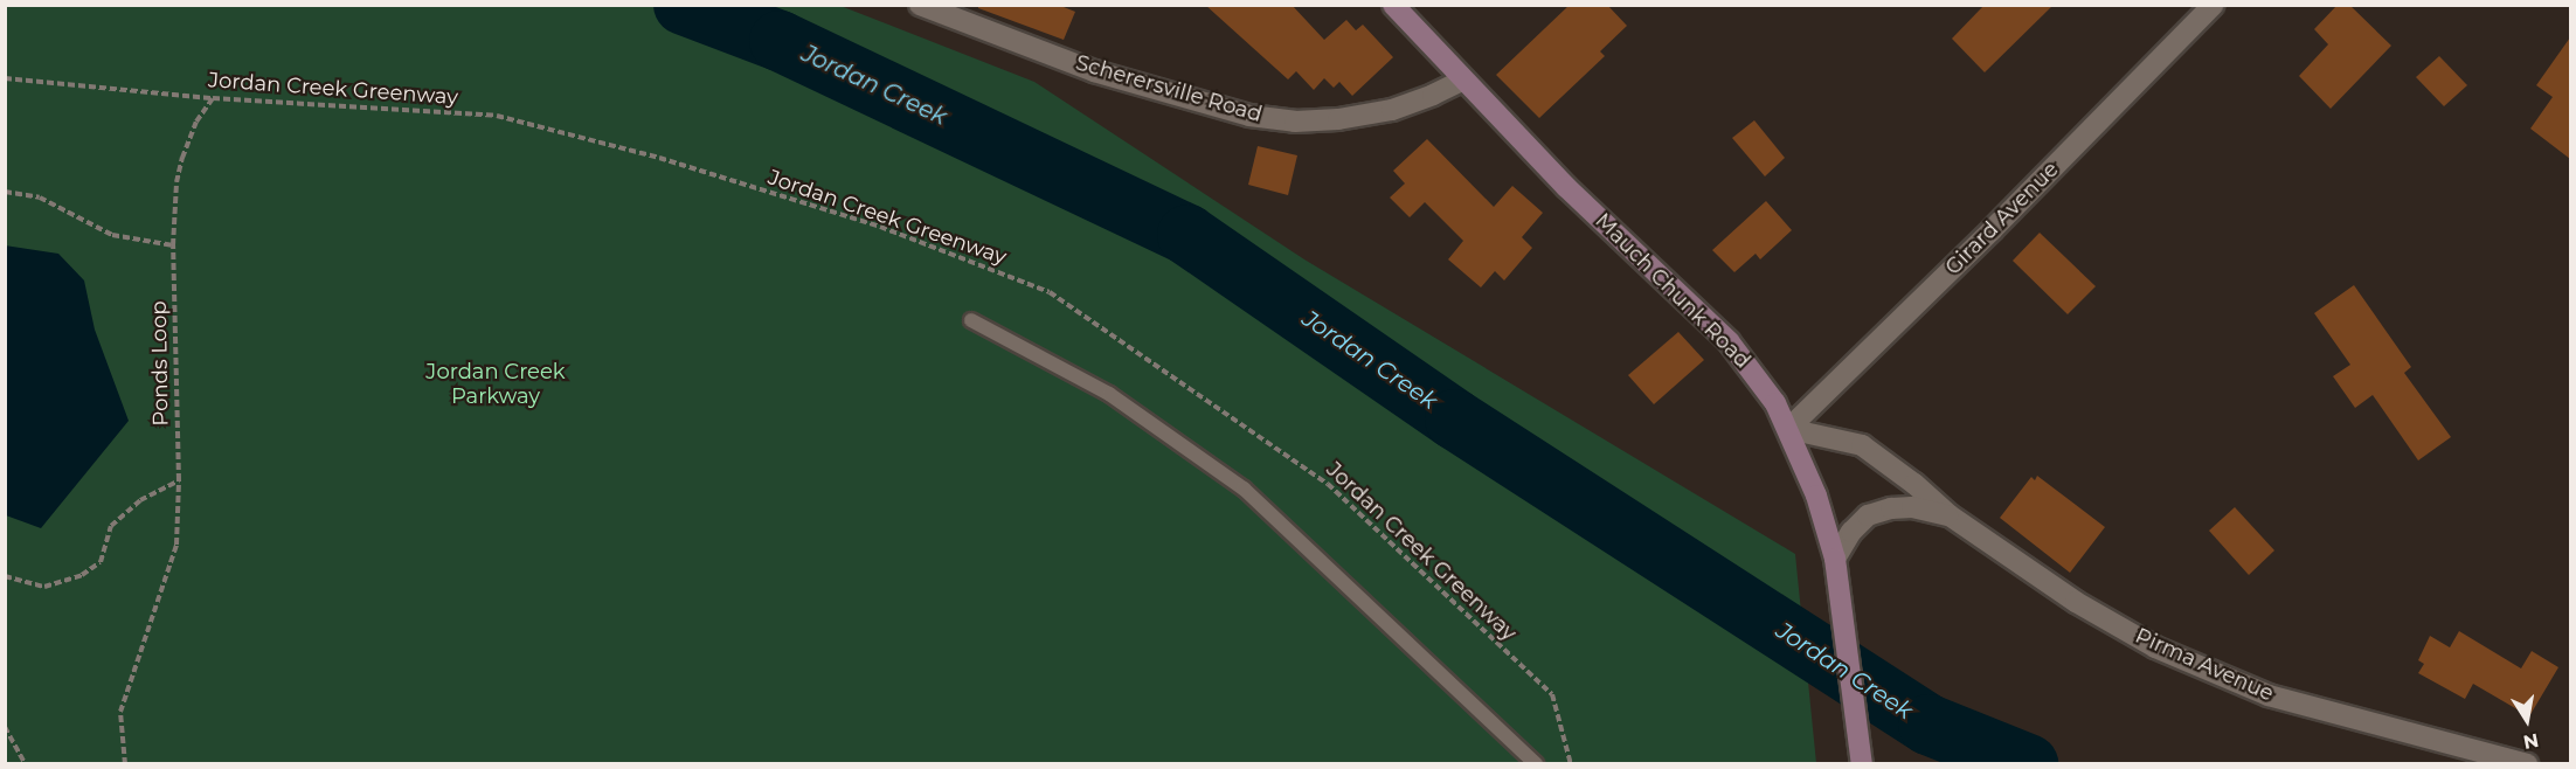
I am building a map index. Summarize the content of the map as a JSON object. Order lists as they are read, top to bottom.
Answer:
{
  "streets": {
    "main road": ["Mauch Chunk Road"],
    "street": ["Scherersville Road", "Girard Avenue", "Pirma Avenue"],
    "path": ["Jordan Creek Greenway", "Ponds Loop"]
  },
  "crossings": [
    ["Jordan Creek Greenway", "Ponds Loop"],
    ["Scherersville Road", "Mauch Chunk Road"],
    ["Girard Avenue", "Mauch Chunk Road"],
    ["Girard Avenue", "Pirma Avenue"],
    ["Mauch Chunk Road", "Pirma Avenue"]
  ],
  "water": ["Jordan Creek"],
  "parks": ["Jordan Creek Parkway"],
  "north": "bottom"
}
